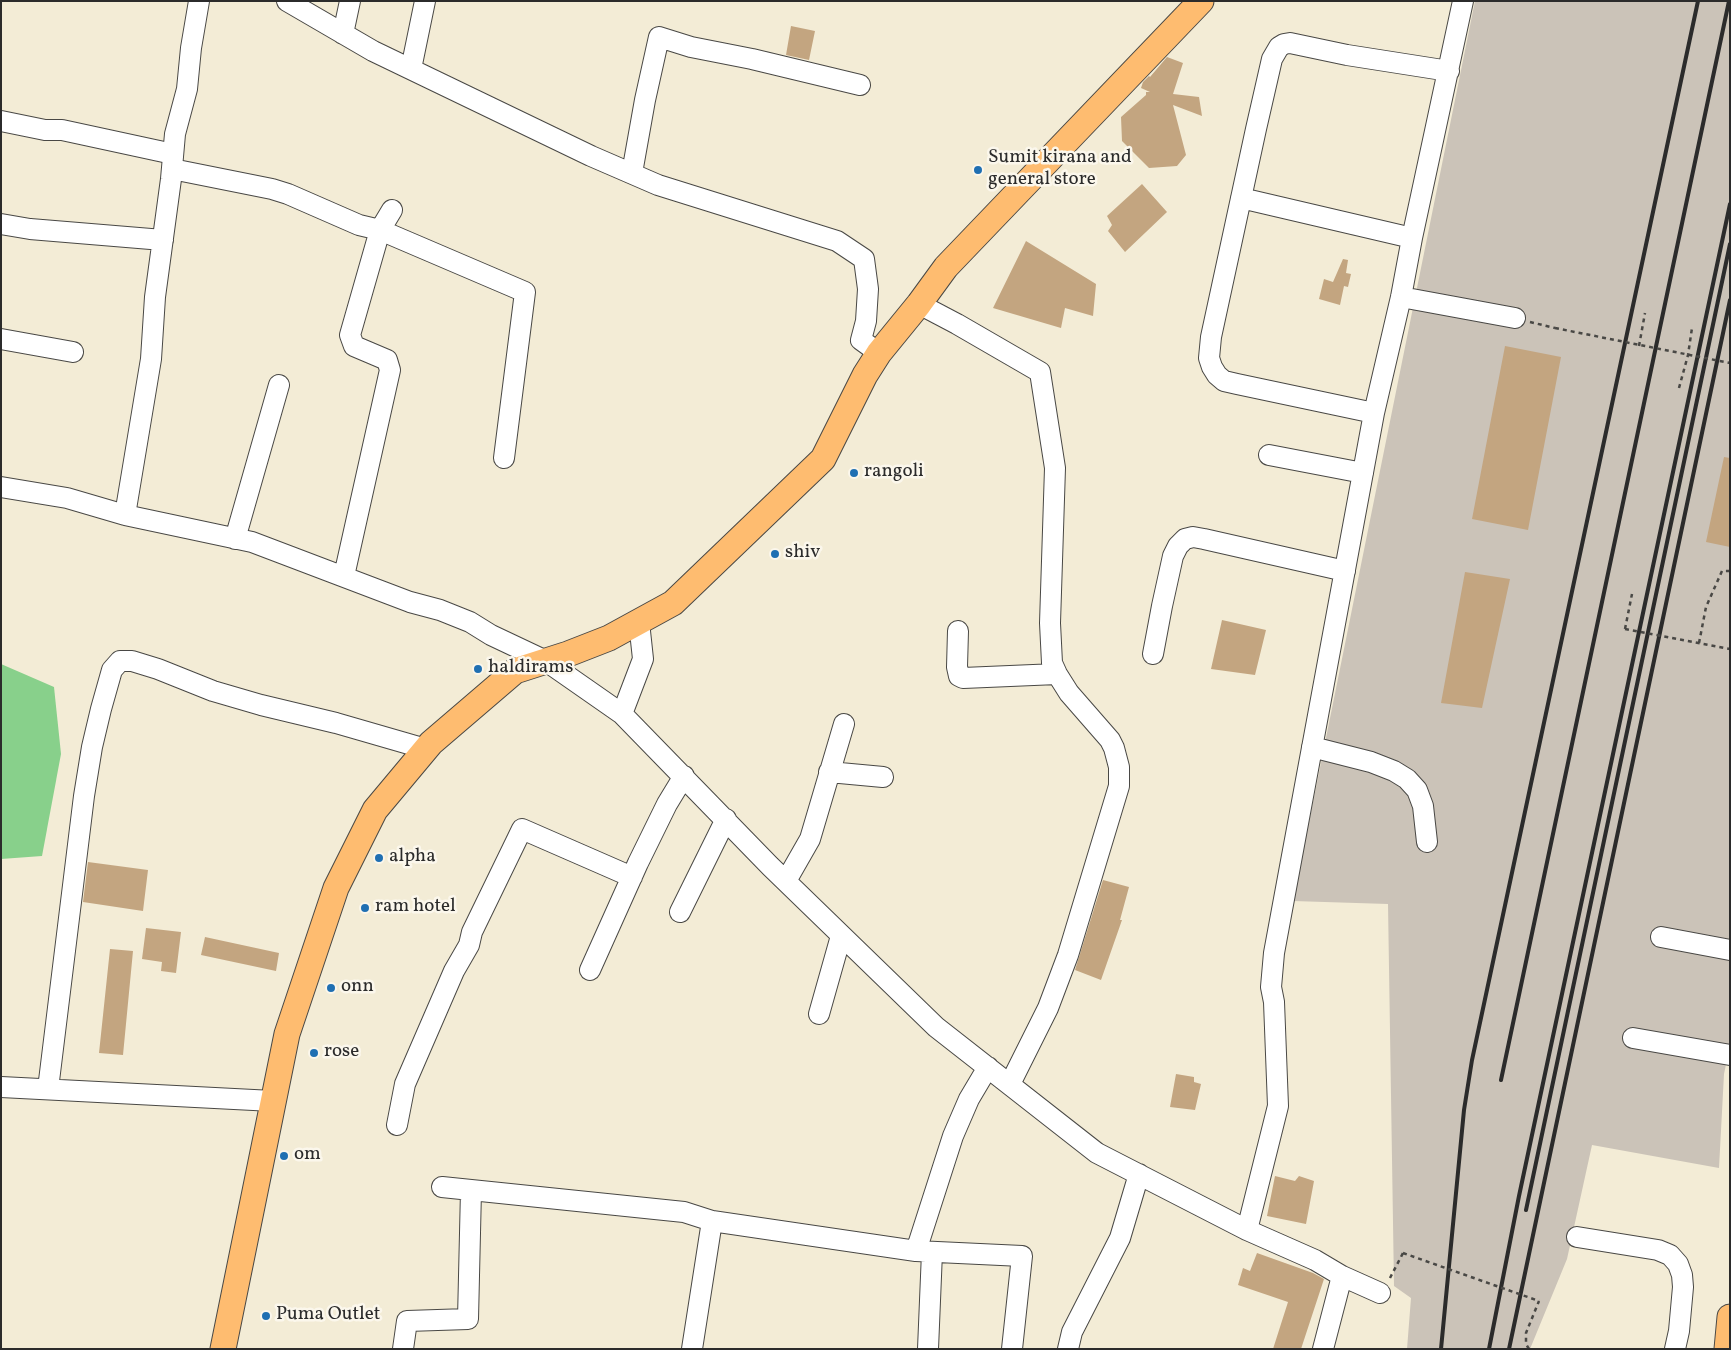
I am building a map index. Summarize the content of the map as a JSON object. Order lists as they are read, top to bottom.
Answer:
{
  "places": [
    "Sumit kirana and general store",
    "rangoli",
    "shiv",
    "haldirams",
    "alpha",
    "ram hotel",
    "onn",
    "rose",
    "om",
    "Puma Outlet"
  ]
}
